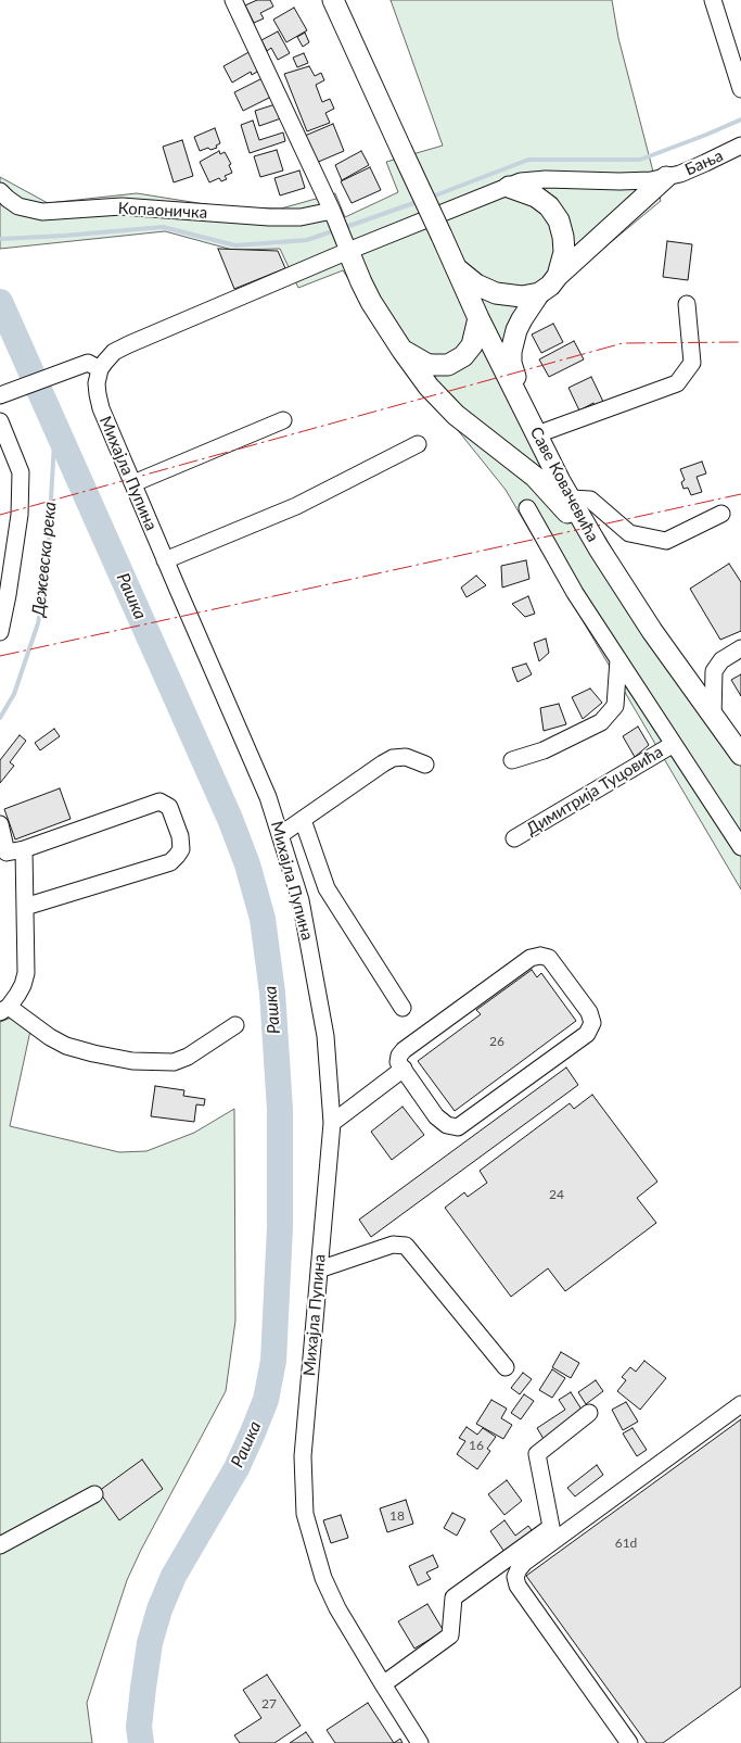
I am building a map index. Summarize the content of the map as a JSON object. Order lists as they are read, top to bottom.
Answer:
{
  "streets": {
    "main road": ["Саве Ковачевића"],
    "street": [
      "Бања",
      "Копаоничка",
      "Михајла Пупина",
      "Димитрија Туцовића"
    ]
  },
  "crossings": [
    ["Бања", "Копаоничка"]
  ],
  "water": ["Дежевска река", "Рашка"],
  "house_numbers": [
    "26",
    "24",
    "16",
    "18",
    "61d",
    "27"
  ]
}
